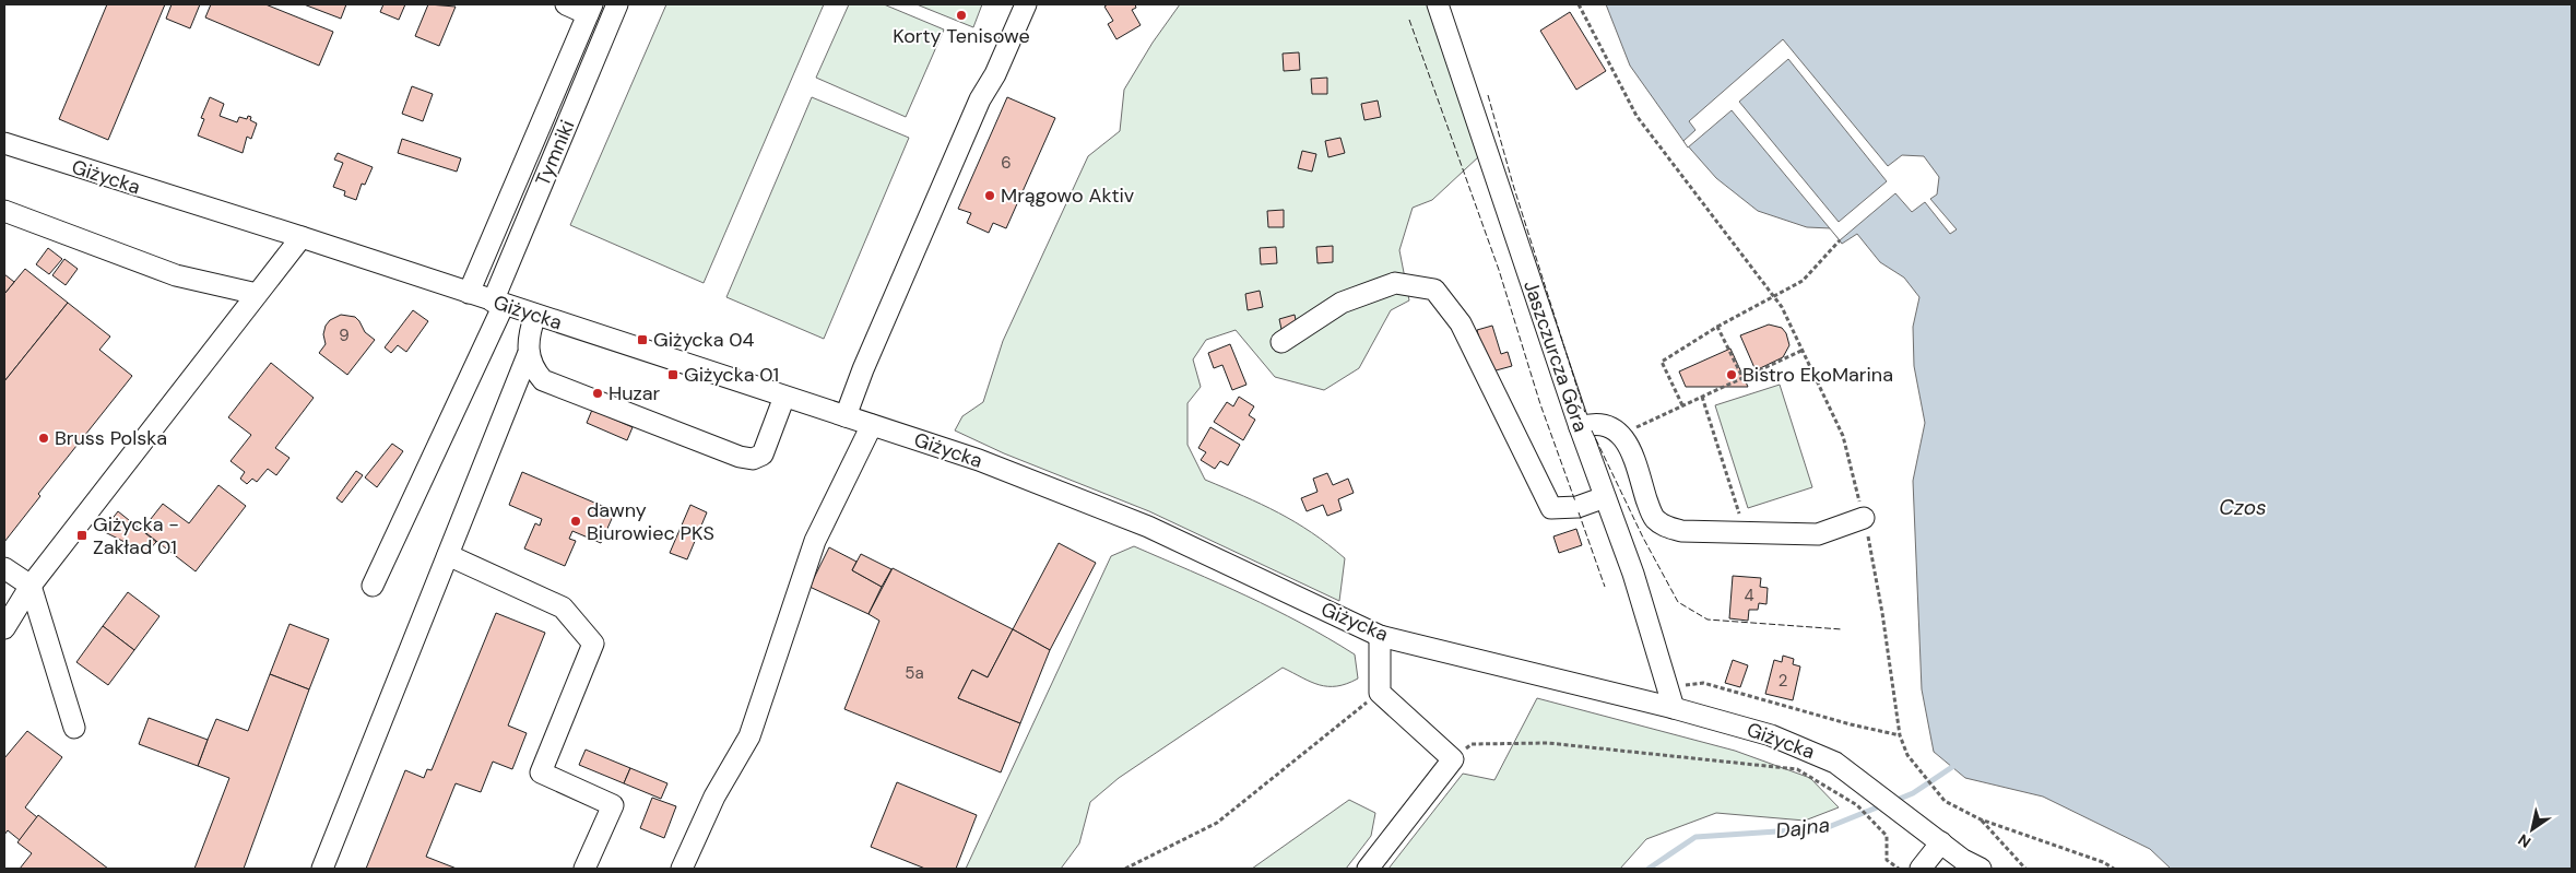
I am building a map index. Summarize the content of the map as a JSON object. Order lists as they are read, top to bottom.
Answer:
{
  "streets": {
    "street": ["Tymniki", "Giżycka", "Jaszczurcza Góra"]
  },
  "crossings": [
    ["Tymniki", "Giżycka"],
    ["Giżycka", "Jaszczurcza Góra"]
  ],
  "water": ["Czos", "Dajna"],
  "places": {
    "other": [
      "Korty Tenisowe",
      "Mrągowo Aktiv",
      "Bistro EkoMarina",
      "Huzar",
      "Bruss Polska",
      "dawny Biurowiec PKS"
    ],
    "transit": ["Giżycka 04", "Giżycka 01", "Giżycka - Zakład 01"]
  },
  "house_numbers": [
    "6",
    "9",
    "4",
    "5a",
    "2"
  ],
  "north": "bottom left"
}
